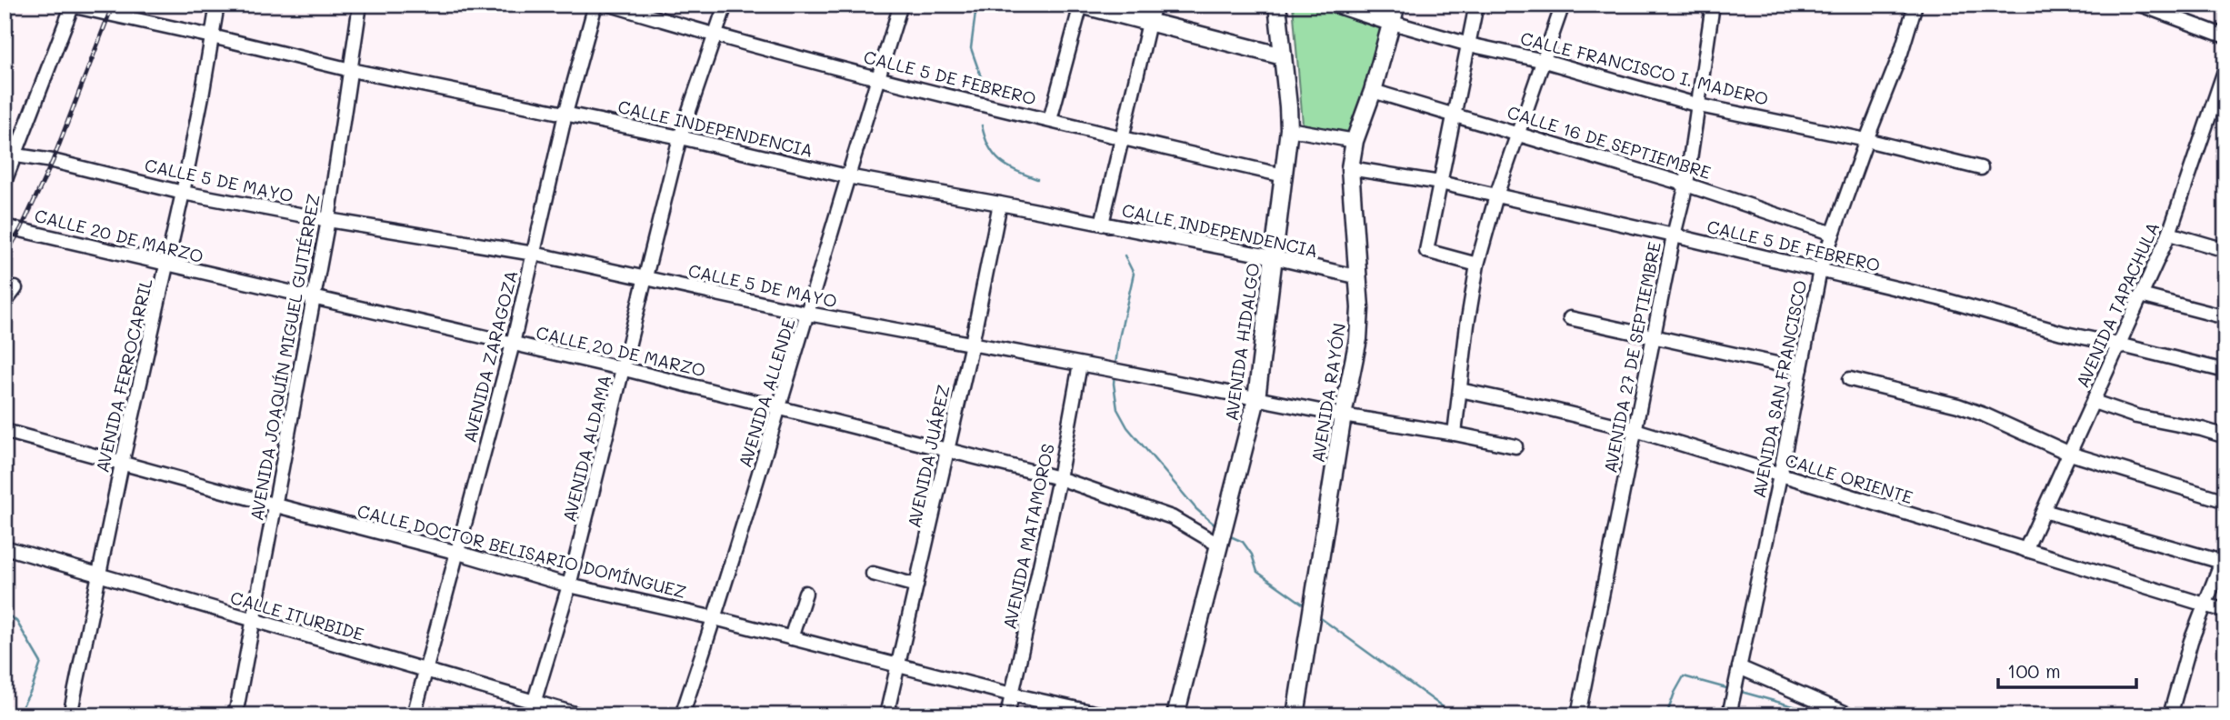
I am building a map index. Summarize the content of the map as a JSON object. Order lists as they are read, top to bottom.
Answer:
{
  "streets": {
    "main road": ["CALLE FRANCISCO I. MADERO", "AVENIDA HIDALGO", "AVENIDA RAYÓN"],
    "street": [
      "CALLE 5 DE FEBRERO",
      "CALLE INDEPENDENCIA",
      "CALLE 16 DE SEPTIEMBRE",
      "CALLE 5 DE MAYO",
      "CALLE 20 DE MARZO",
      "AVENIDA TAPACHULA",
      "AVENIDA ZARAGOZA",
      "AVENIDA JOAQUÍN MIGUEL GUTIÉRREZ",
      "AVENIDA 27 DE SEPTIEMBRE",
      "AVENIDA FERROCARRIL",
      "AVENIDA SAN FRANCISCO",
      "AVENIDA ALLENDE",
      "AVENIDA ALDAMA",
      "AVENIDA JUÁREZ",
      "CALLE ORIENTE",
      "AVENIDA MATAMOROS",
      "CALLE DOCTOR BELISARIO DOMÍNGUEZ",
      "CALLE ITURBIDE"
    ]
  },
  "crossings": [
    ["CALLE FRANCISCO I. MADERO", "AVENIDA 27 DE SEPTIEMBRE"],
    ["CALLE FRANCISCO I. MADERO", "AVENIDA SAN FRANCISCO"],
    ["CALLE FRANCISCO I. MADERO", "AVENIDA RAYÓN"],
    ["CALLE 5 DE FEBRERO", "AVENIDA TAPACHULA"],
    ["CALLE 5 DE FEBRERO", "AVENIDA HIDALGO"],
    ["CALLE 5 DE FEBRERO", "AVENIDA 27 DE SEPTIEMBRE"],
    ["CALLE 5 DE FEBRERO", "AVENIDA SAN FRANCISCO"],
    ["CALLE 5 DE FEBRERO", "AVENIDA ALLENDE"],
    ["CALLE 5 DE FEBRERO", "AVENIDA RAYÓN"],
    ["CALLE 5 DE FEBRERO", "AVENIDA ALDAMA"],
    ["CALLE INDEPENDENCIA", "AVENIDA HIDALGO"],
    ["CALLE INDEPENDENCIA", "AVENIDA ZARAGOZA"],
    ["CALLE INDEPENDENCIA", "AVENIDA JOAQUÍN MIGUEL GUTIÉRREZ"],
    ["CALLE INDEPENDENCIA", "AVENIDA FERROCARRIL"],
    ["CALLE INDEPENDENCIA", "AVENIDA ALLENDE"],
    ["CALLE INDEPENDENCIA", "AVENIDA RAYÓN"],
    ["CALLE INDEPENDENCIA", "AVENIDA ALDAMA"],
    ["CALLE INDEPENDENCIA", "AVENIDA JUÁREZ"],
    ["CALLE 16 DE SEPTIEMBRE", "AVENIDA 27 DE SEPTIEMBRE"],
    ["CALLE 16 DE SEPTIEMBRE", "AVENIDA SAN FRANCISCO"],
    ["CALLE 16 DE SEPTIEMBRE", "AVENIDA RAYÓN"],
    ["CALLE 5 DE MAYO", "AVENIDA HIDALGO"],
    ["CALLE 5 DE MAYO", "AVENIDA ZARAGOZA"],
    ["CALLE 5 DE MAYO", "AVENIDA JOAQUÍN MIGUEL GUTIÉRREZ"],
    ["CALLE 5 DE MAYO", "AVENIDA FERROCARRIL"],
    ["CALLE 5 DE MAYO", "AVENIDA ALLENDE"],
    ["CALLE 5 DE MAYO", "AVENIDA RAYÓN"],
    ["CALLE 5 DE MAYO", "AVENIDA ALDAMA"],
    ["CALLE 5 DE MAYO", "AVENIDA JUÁREZ"],
    ["CALLE 5 DE MAYO", "AVENIDA MATAMOROS"],
    ["CALLE 20 DE MARZO", "AVENIDA HIDALGO"],
    ["CALLE 20 DE MARZO", "AVENIDA ZARAGOZA"],
    ["CALLE 20 DE MARZO", "AVENIDA JOAQUÍN MIGUEL GUTIÉRREZ"],
    ["CALLE 20 DE MARZO", "AVENIDA FERROCARRIL"],
    ["CALLE 20 DE MARZO", "AVENIDA ALLENDE"],
    ["CALLE 20 DE MARZO", "AVENIDA ALDAMA"],
    ["CALLE 20 DE MARZO", "AVENIDA JUÁREZ"],
    ["CALLE 20 DE MARZO", "AVENIDA MATAMOROS"],
    ["AVENIDA TAPACHULA", "CALLE ORIENTE"],
    ["AVENIDA ZARAGOZA", "CALLE DOCTOR BELISARIO DOMÍNGUEZ"],
    ["AVENIDA ZARAGOZA", "CALLE ITURBIDE"],
    ["AVENIDA JOAQUÍN MIGUEL GUTIÉRREZ", "CALLE DOCTOR BELISARIO DOMÍNGUEZ"],
    ["AVENIDA JOAQUÍN MIGUEL GUTIÉRREZ", "CALLE ITURBIDE"],
    ["AVENIDA 27 DE SEPTIEMBRE", "CALLE ORIENTE"],
    ["AVENIDA FERROCARRIL", "CALLE DOCTOR BELISARIO DOMÍNGUEZ"],
    ["AVENIDA FERROCARRIL", "CALLE ITURBIDE"],
    ["AVENIDA SAN FRANCISCO", "CALLE ORIENTE"],
    ["AVENIDA ALLENDE", "CALLE DOCTOR BELISARIO DOMÍNGUEZ"],
    ["AVENIDA ALDAMA", "CALLE DOCTOR BELISARIO DOMÍNGUEZ"],
    ["AVENIDA ALDAMA", "CALLE ITURBIDE"],
    ["AVENIDA JUÁREZ", "CALLE DOCTOR BELISARIO DOMÍNGUEZ"],
    ["AVENIDA MATAMOROS", "CALLE DOCTOR BELISARIO DOMÍNGUEZ"]
  ],
  "scale_bar": "100 m"
}
